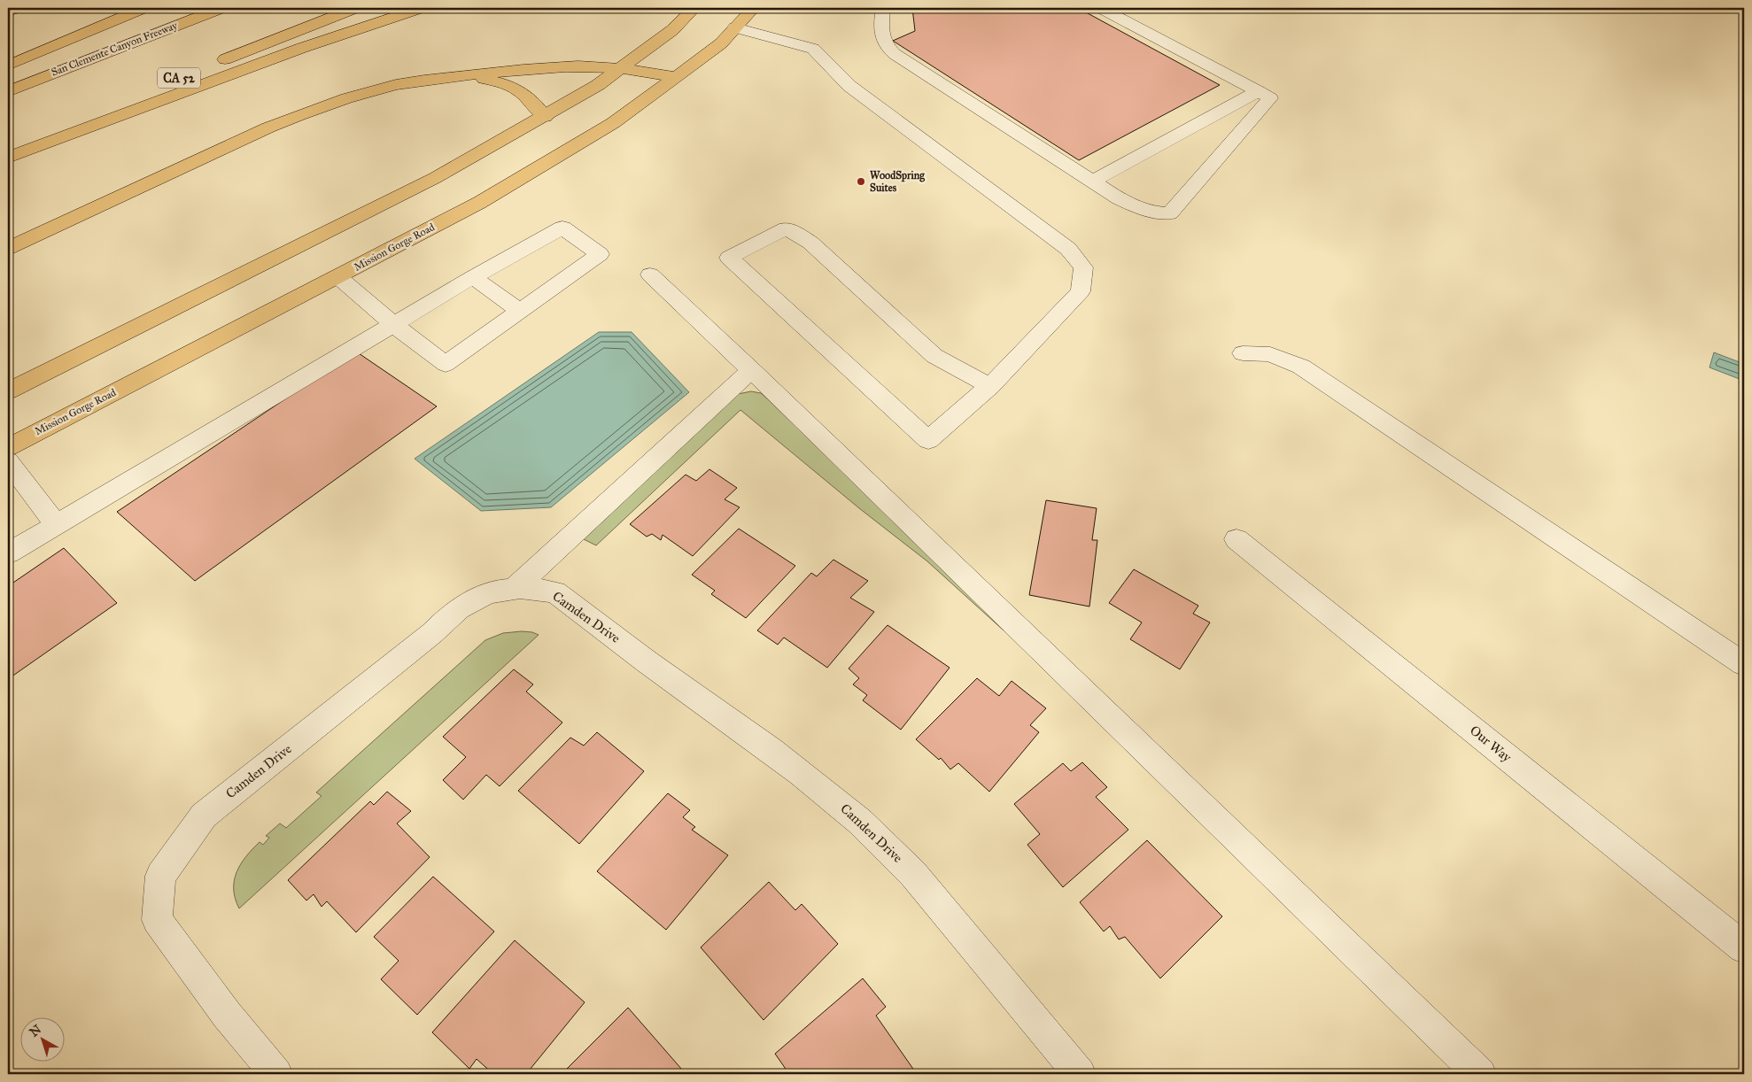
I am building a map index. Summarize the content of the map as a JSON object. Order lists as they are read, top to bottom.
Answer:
{
  "streets": {
    "main road": ["San Clemente Canyon Freeway", "CA 52", "Mission Gorge Road"],
    "street": ["Camden Drive", "Our Way"]
  },
  "places": ["WoodSpring Suites"],
  "north": "top left"
}
